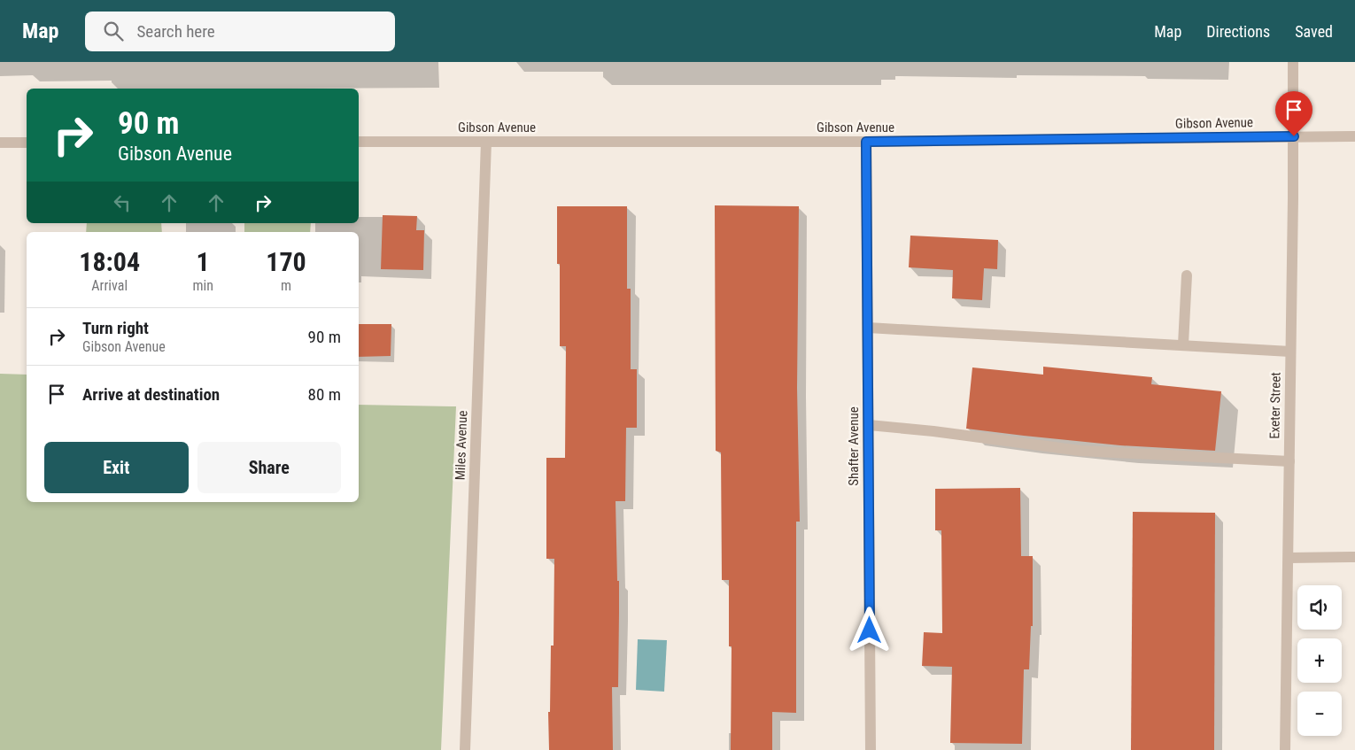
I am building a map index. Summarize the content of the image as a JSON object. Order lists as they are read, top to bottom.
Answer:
{
  "streets": {
    "street": [
      "Gibson Avenue",
      "Exeter Street",
      "Miles Avenue",
      "Shafter Avenue"
    ]
  },
  "crossings": [
    ["Gibson Avenue", "Exeter Street"],
    ["Gibson Avenue", "Miles Avenue"],
    ["Gibson Avenue", "Shafter Avenue"]
  ],
  "page": {
    "header": "Map",
    "search": "Search here",
    "nav": ["Map", "Directions", "Saved"],
    "turn": ["90 m", "Gibson Avenue"],
    "eta": [
      "18:04",
      "Arrival",
      "1",
      "min",
      "170",
      "m"
    ],
    "list": [
      {
        "name": "Turn right",
        "note": "Gibson Avenue",
        "value": "90 m"
      },
      {
        "name": "Arrive at destination",
        "value": "80 m"
      }
    ],
    "buttons": ["Exit", "Share"],
    "map_buttons": ["+", "−"]
  }
}
